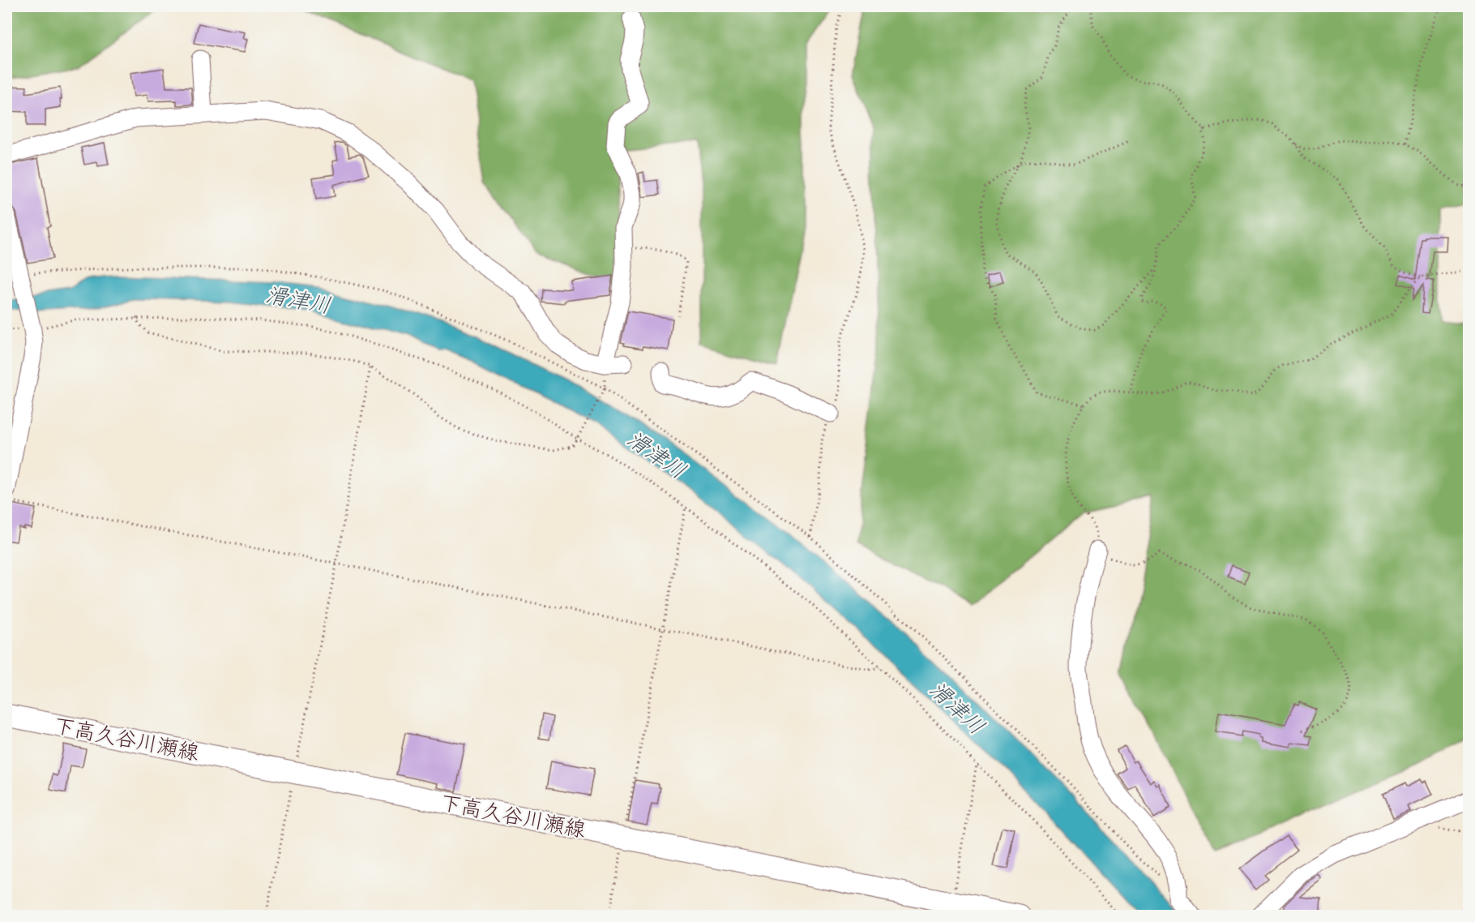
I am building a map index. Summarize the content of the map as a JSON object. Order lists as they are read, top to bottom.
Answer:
{
  "streets": {
    "main road": ["下高久谷川瀬線"]
  },
  "water": ["滑津川"]
}
